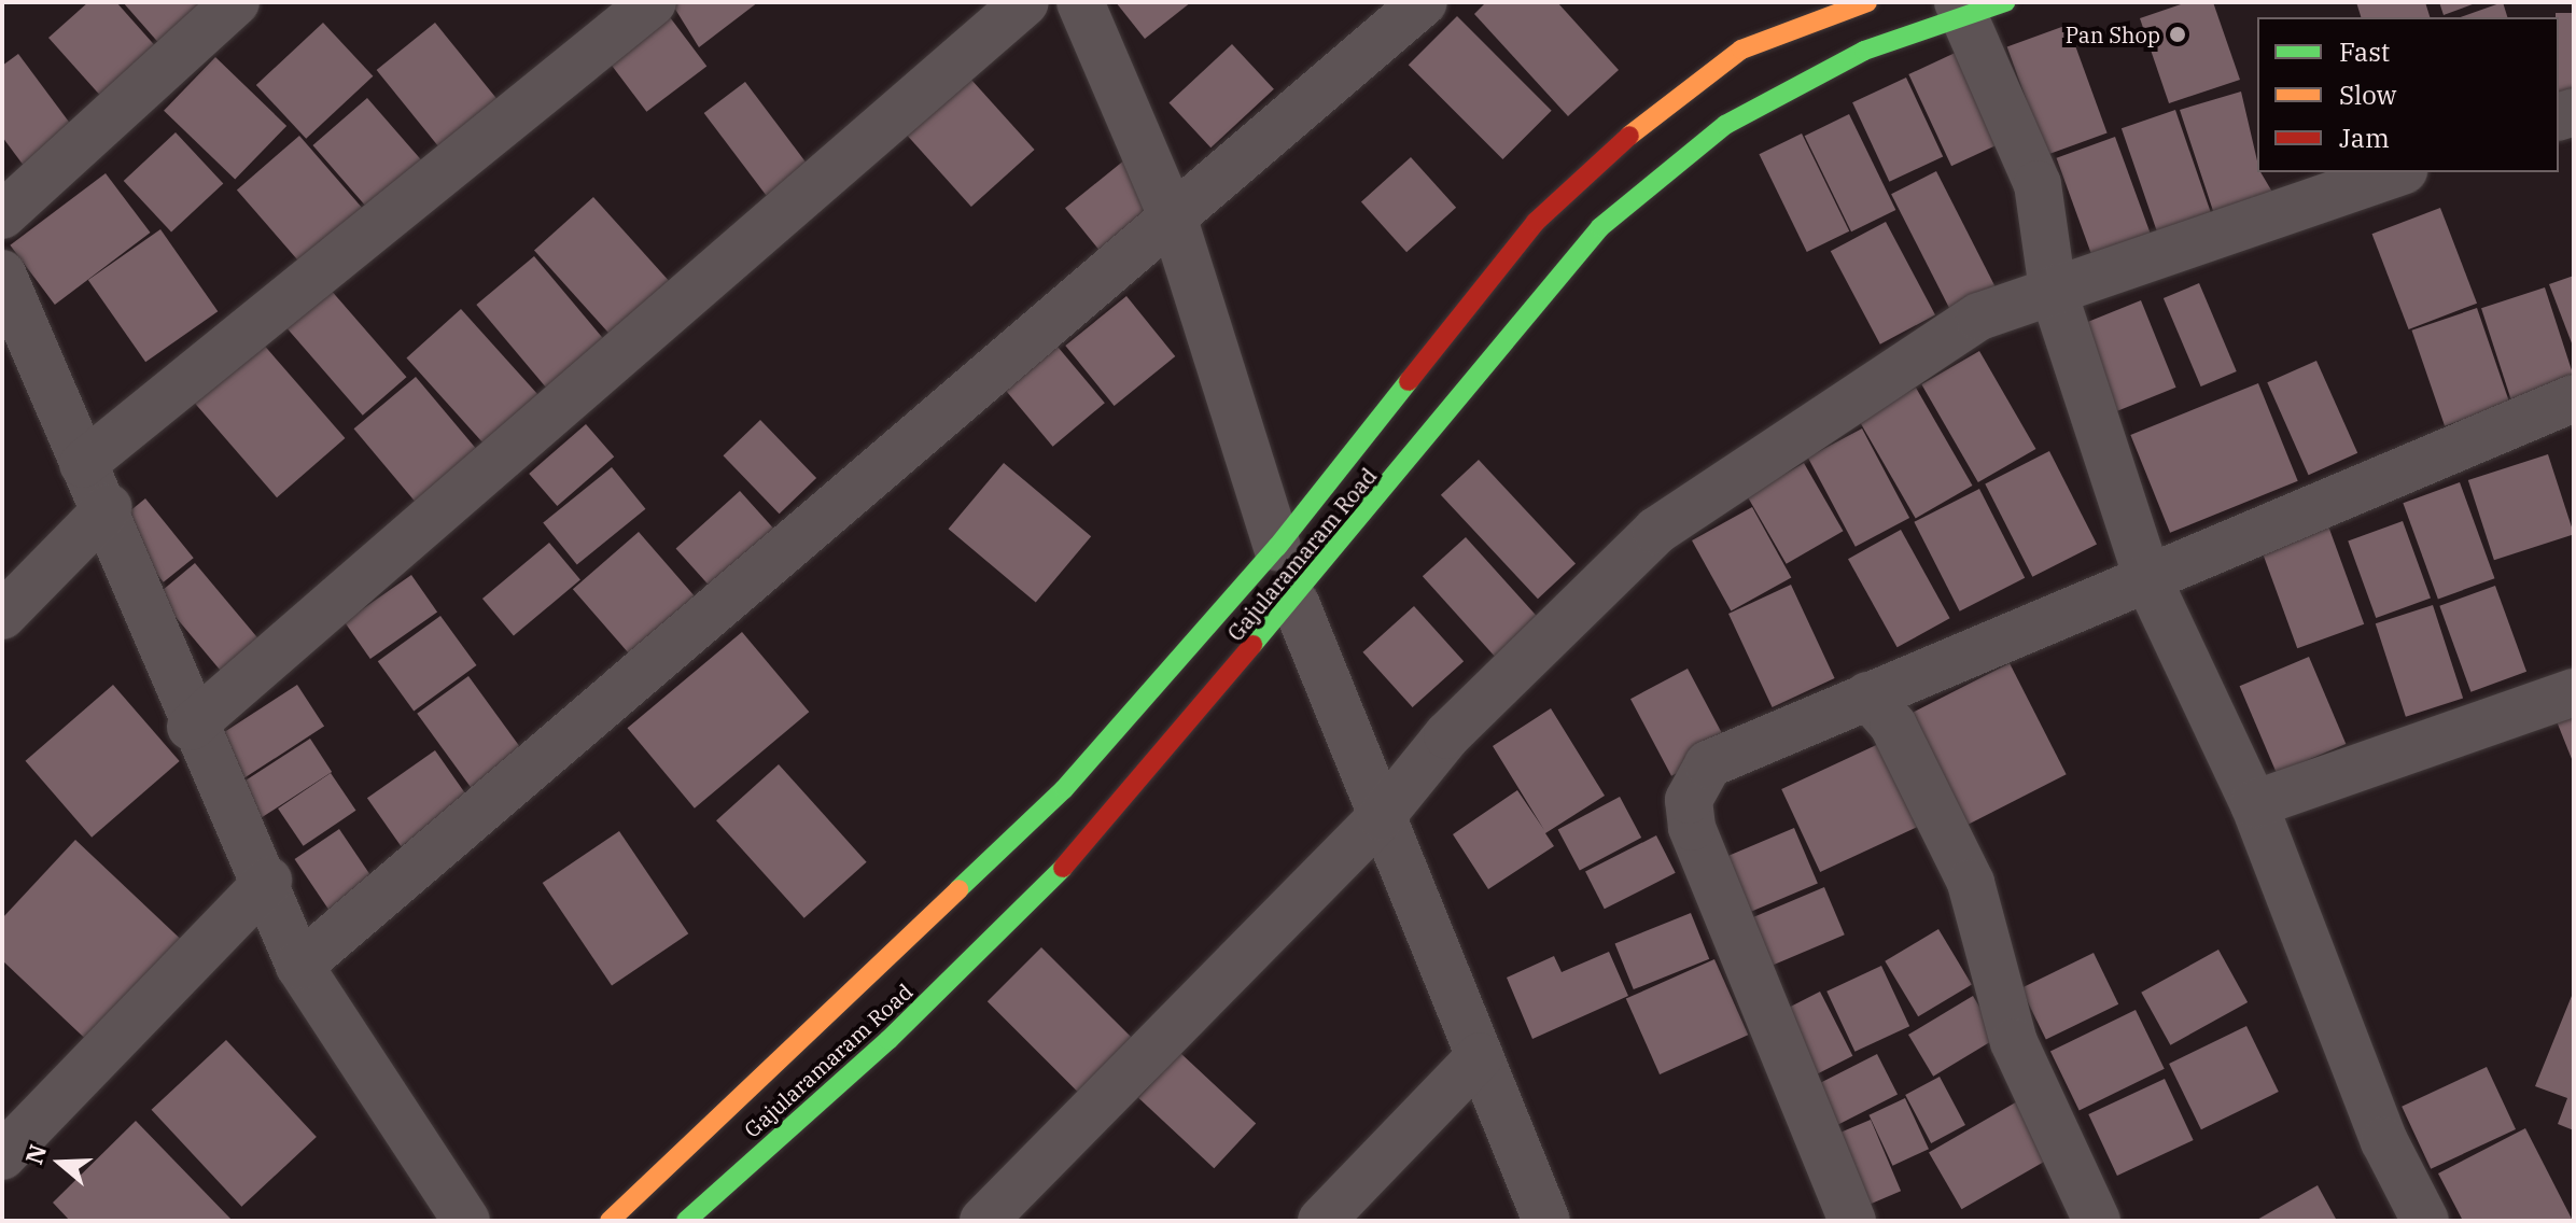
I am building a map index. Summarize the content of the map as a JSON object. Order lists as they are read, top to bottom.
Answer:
{
  "streets": {
    "main road": ["Gajularamaram Road"]
  },
  "places": ["Pan Shop"],
  "legend": ["Fast", "Slow", "Jam"],
  "north": "left"
}
